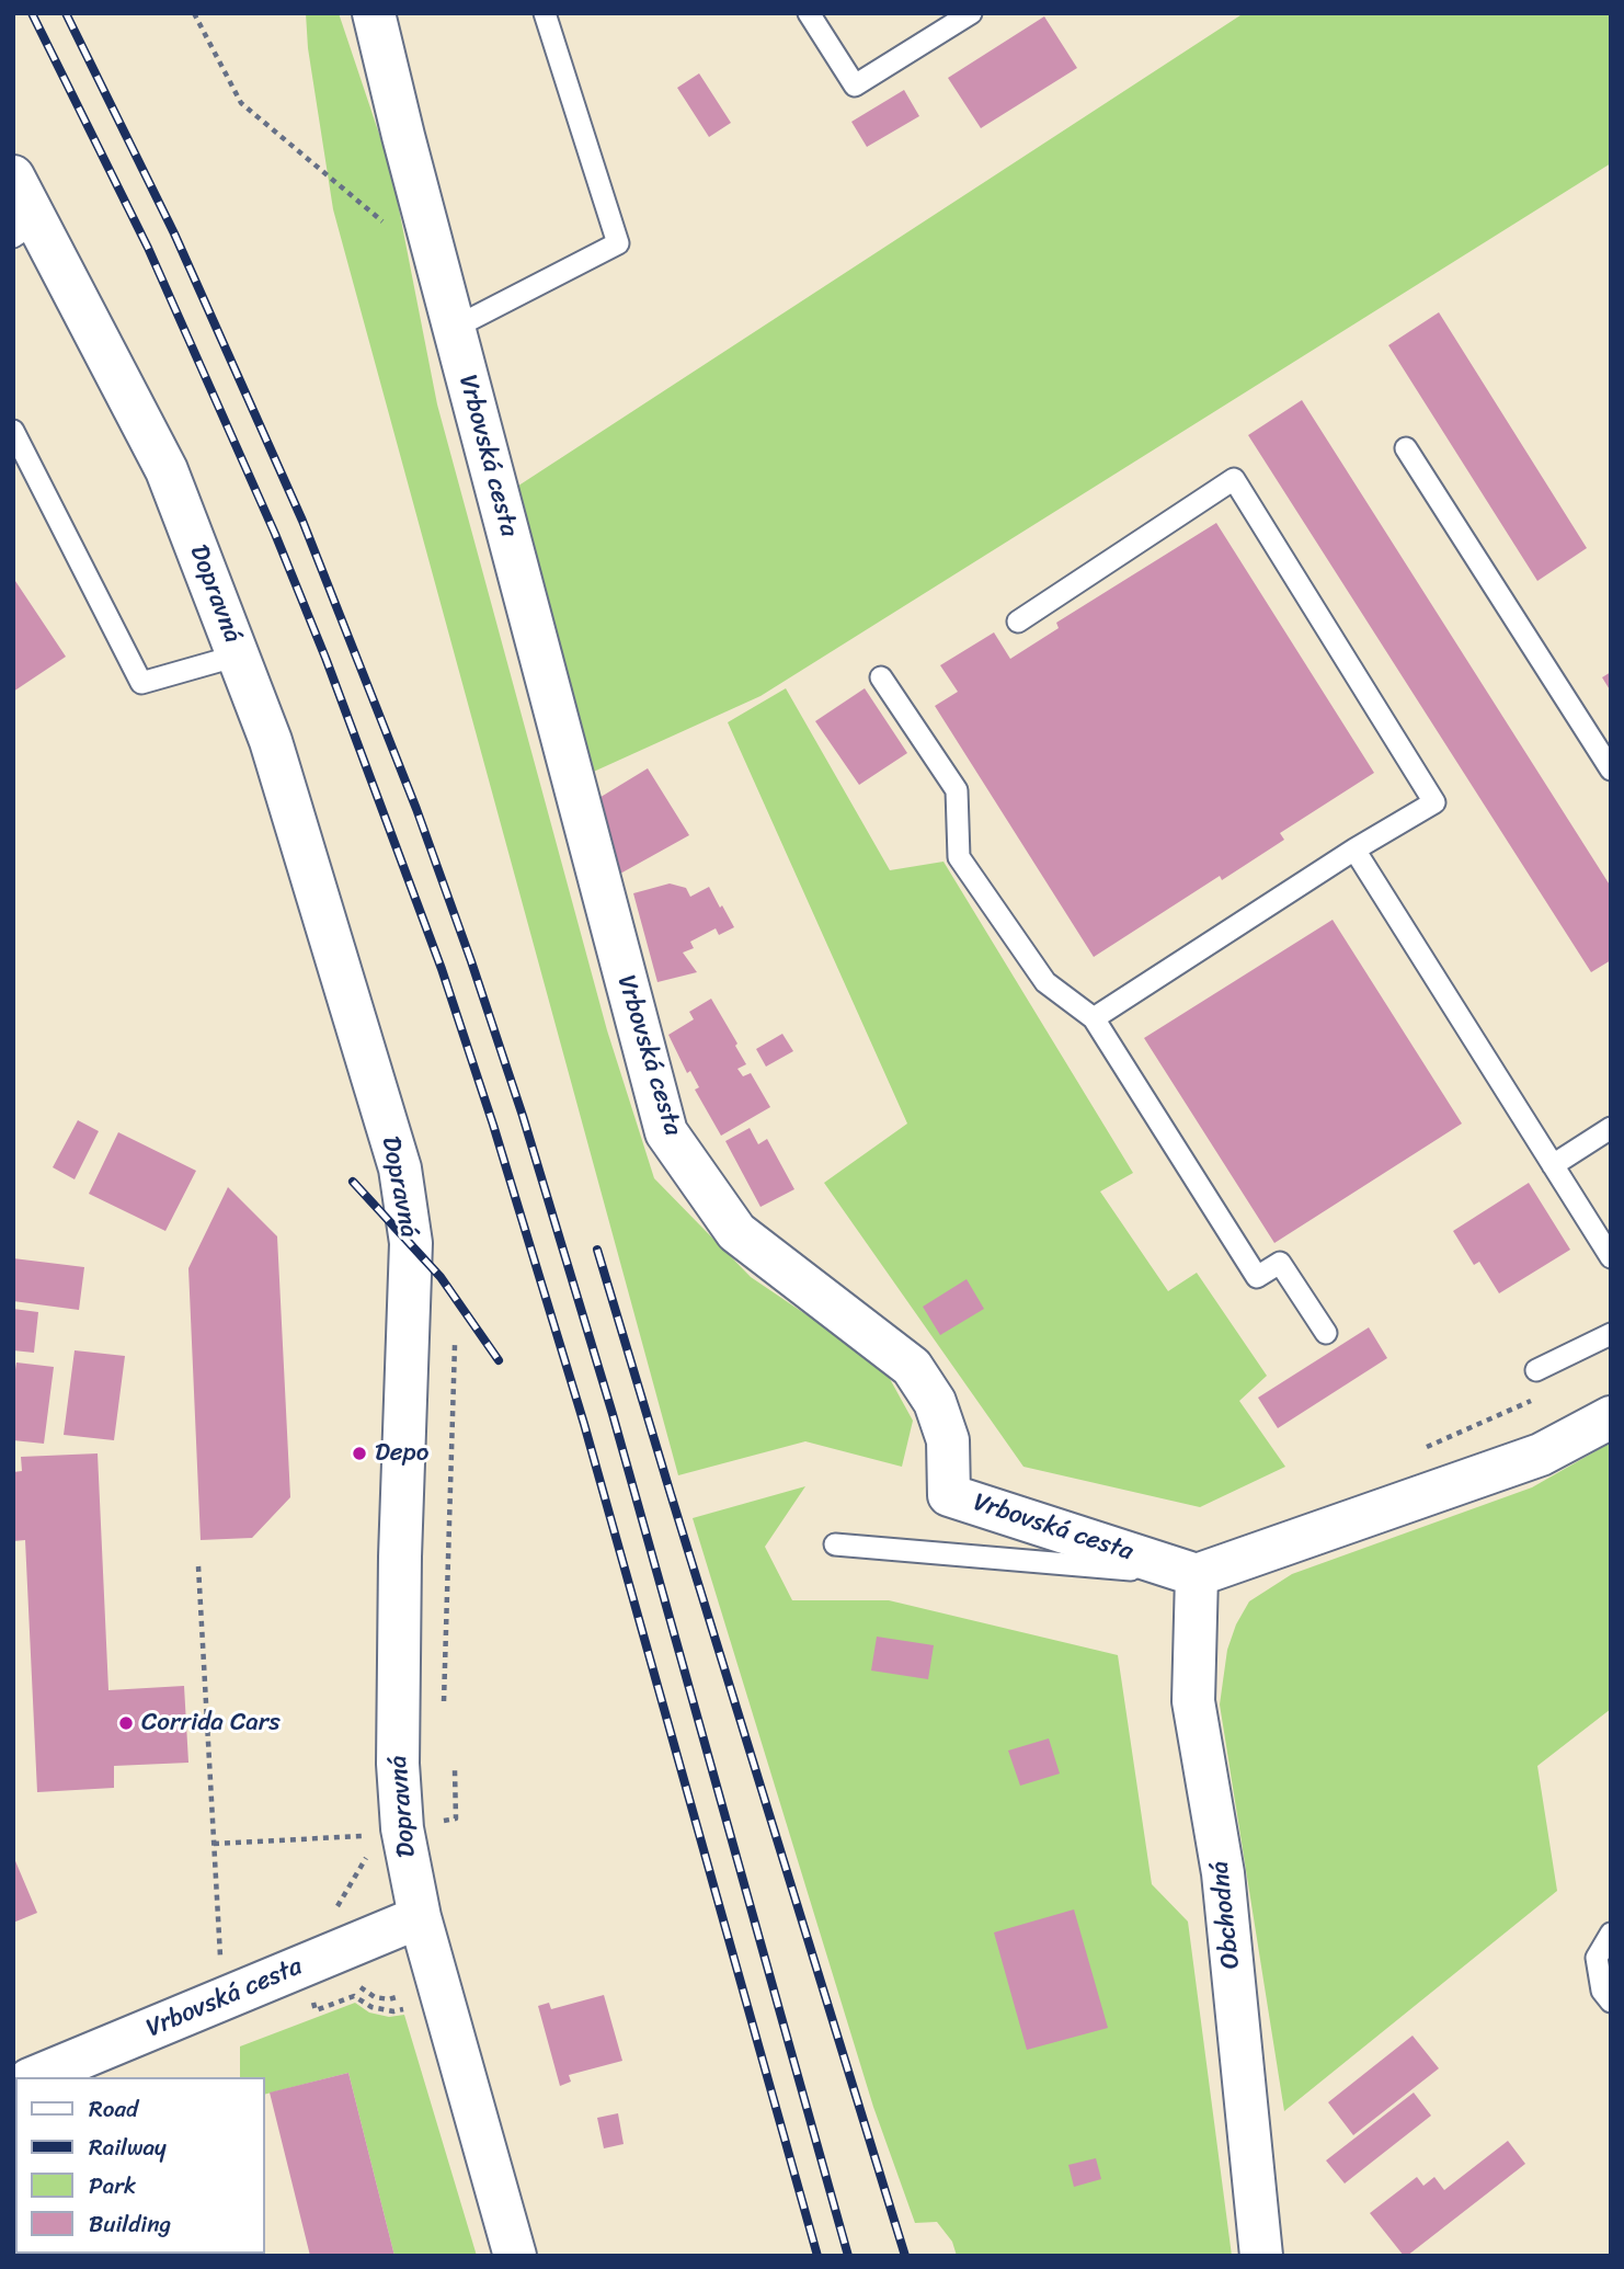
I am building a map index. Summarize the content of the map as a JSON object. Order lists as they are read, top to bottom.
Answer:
{
  "streets": {
    "street": ["Vrbovská cesta", "Dopravná", "Obchodná"]
  },
  "crossings": [
    ["Vrbovská cesta", "Dopravná"],
    ["Vrbovská cesta", "Obchodná"]
  ],
  "places": ["Depo", "Corrida Cars"],
  "legend": [
    "Road",
    "Railway",
    "Park",
    "Building"
  ]
}
